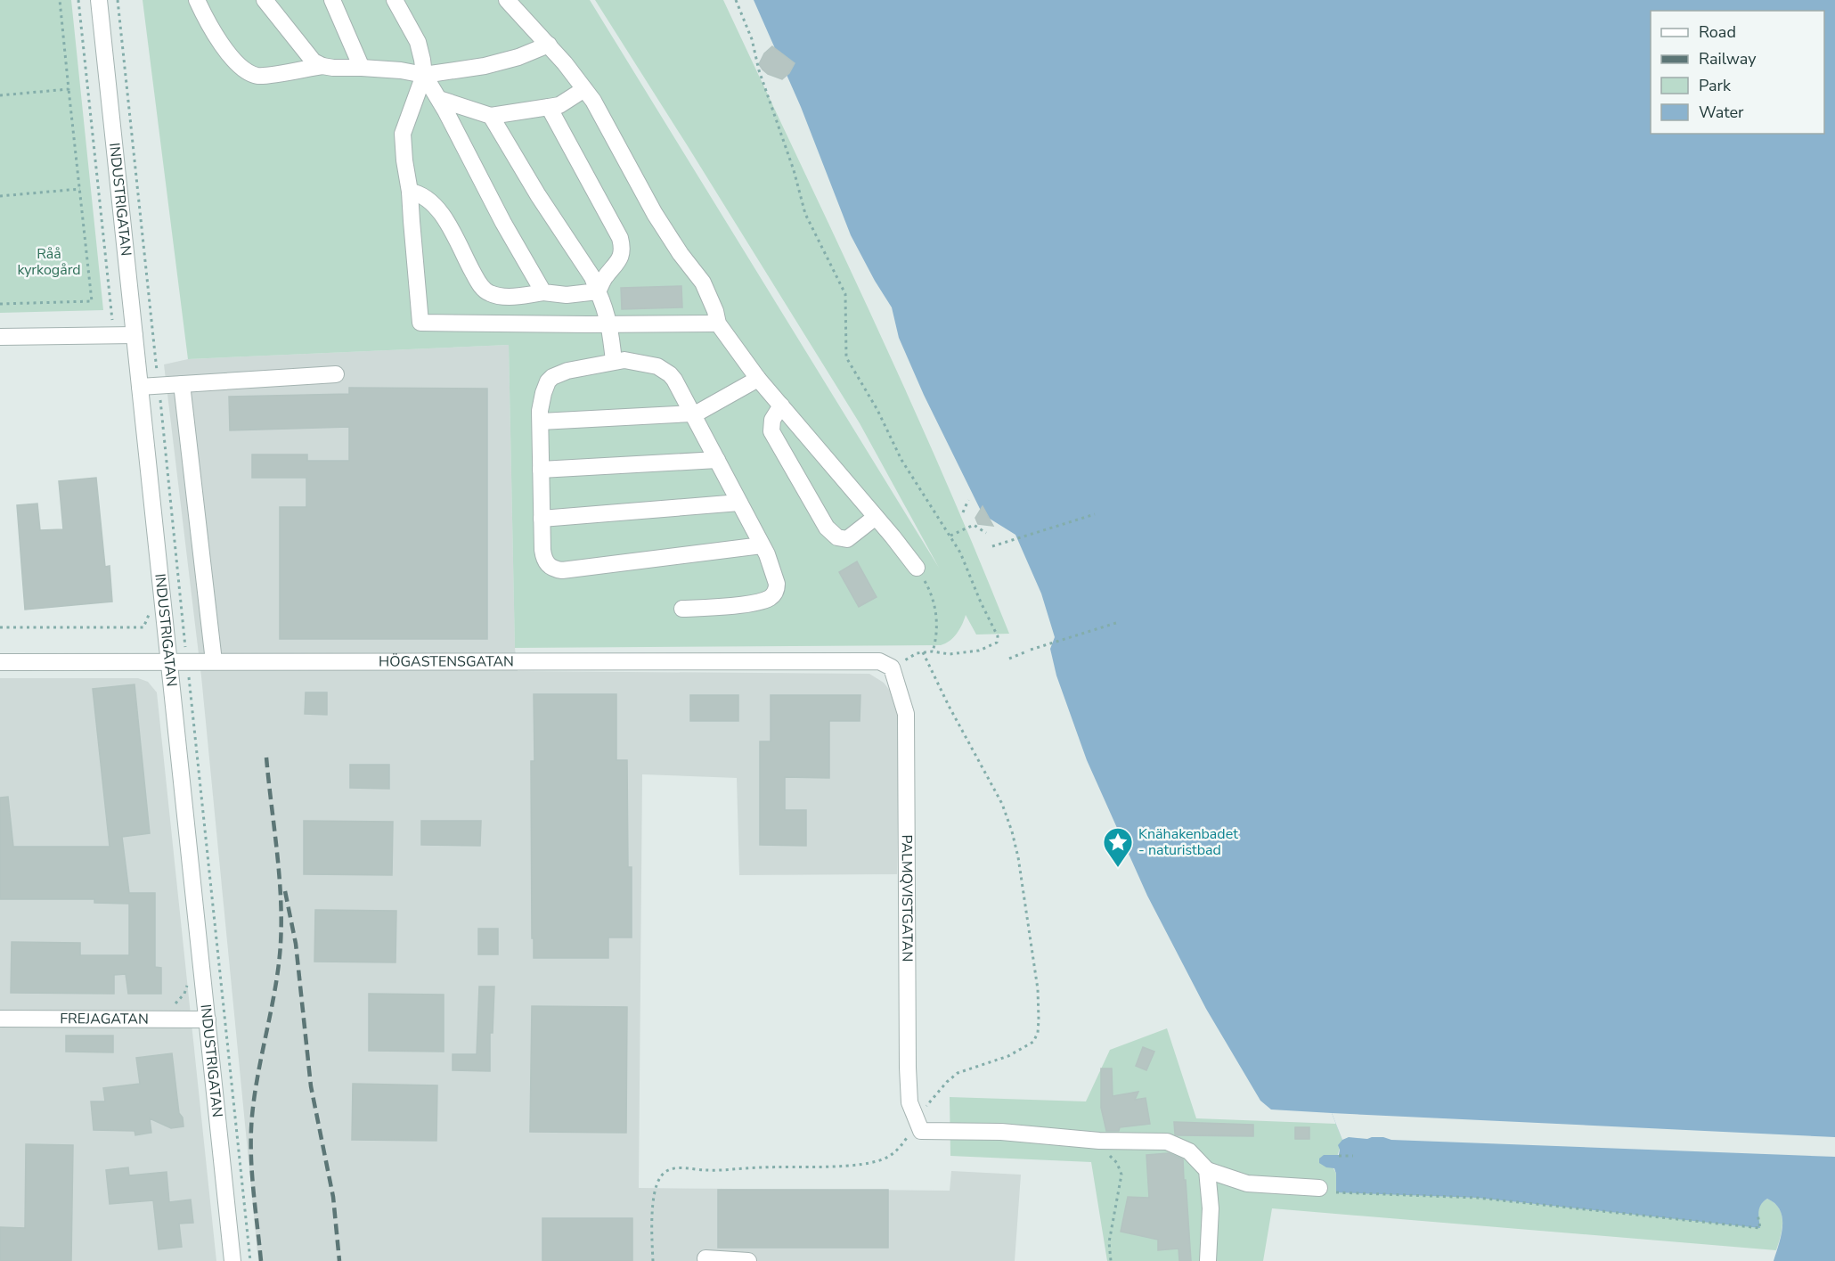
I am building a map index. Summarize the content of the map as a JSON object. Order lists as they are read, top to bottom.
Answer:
{
  "streets": {
    "street": [
      "INDUSTRIGATAN",
      "HÖGASTENSGATAN",
      "PALMQVISTGATAN",
      "FREJAGATAN"
    ]
  },
  "crossings": [
    ["INDUSTRIGATAN", "HÖGASTENSGATAN"],
    ["INDUSTRIGATAN", "FREJAGATAN"],
    ["HÖGASTENSGATAN", "PALMQVISTGATAN"]
  ],
  "parks": ["Råå kyrkogård"],
  "places": {
    "place": ["Knähakenbadet - naturistbad"]
  },
  "legend": [
    "Road",
    "Railway",
    "Park",
    "Water"
  ]
}
